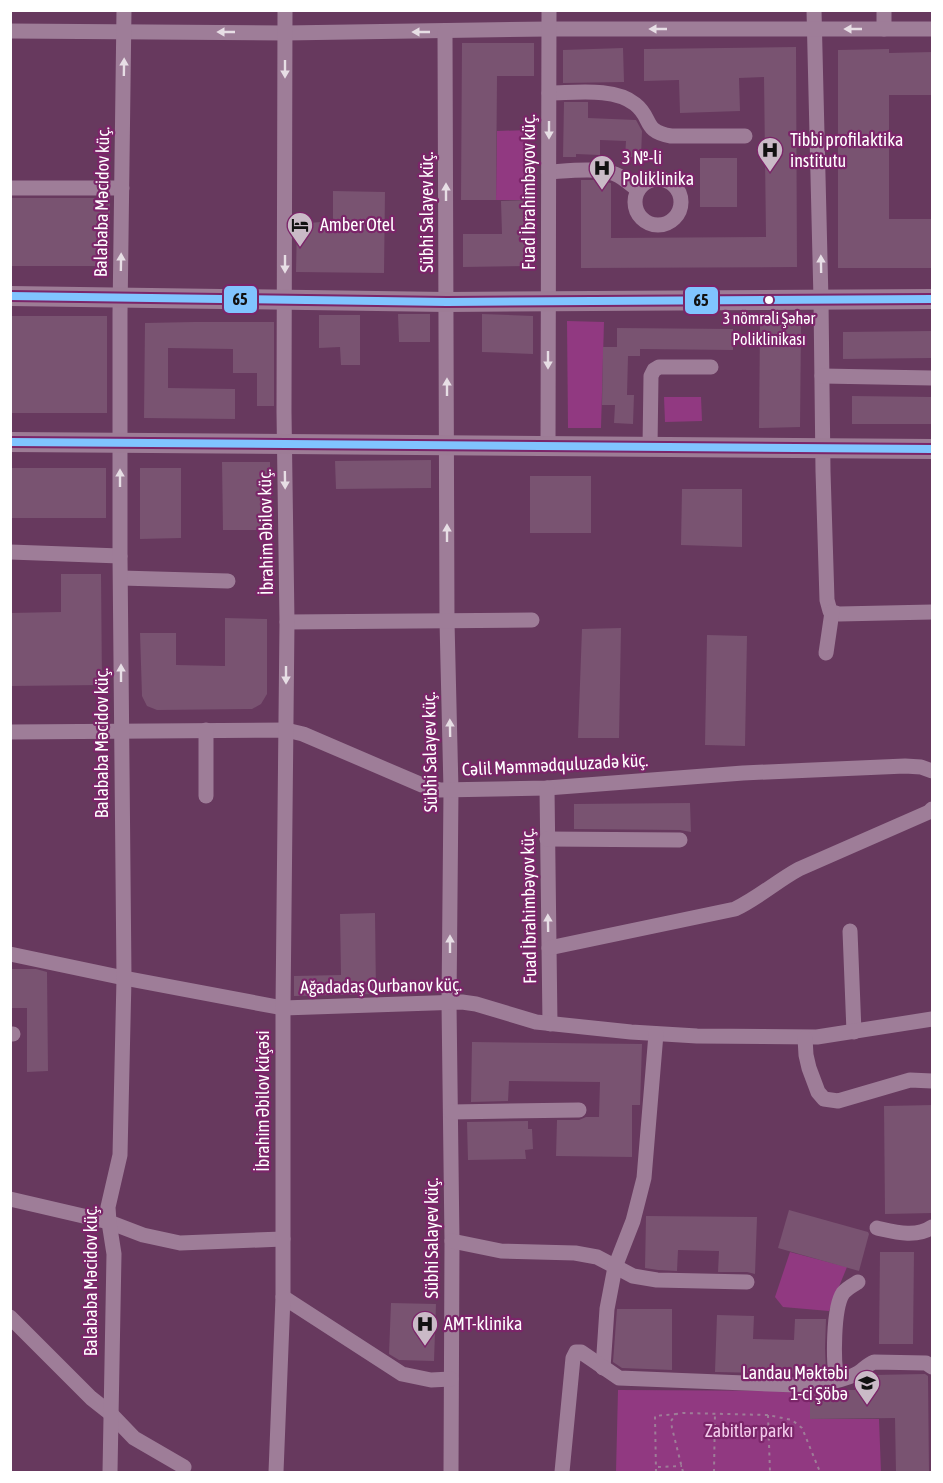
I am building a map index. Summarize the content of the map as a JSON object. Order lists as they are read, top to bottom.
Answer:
{
  "streets": {
    "street": [
      "Fuad İbrahimbəyov küç.",
      "Balababa Məcidov küç.",
      "Sübhi Salayev küç.",
      "İbrahim Əbilov küç.",
      "Cəlil Məmmədquluzadə küç.",
      "Ağadadaş Qurbanov küç.",
      "İbrahim Əbilov küçəsi"
    ]
  },
  "crossings": [
    ["Fuad İbrahimbəyov küç.", "Cəlil Məmmədquluzadə küç."],
    ["Fuad İbrahimbəyov küç.", "Ağadadaş Qurbanov küç."],
    ["Balababa Məcidov küç.", "Cəlil Məmmədquluzadə küç."],
    ["Balababa Məcidov küç.", "Ağadadaş Qurbanov küç."],
    ["Sübhi Salayev küç.", "Cəlil Məmmədquluzadə küç."],
    ["Sübhi Salayev küç.", "Ağadadaş Qurbanov küç."],
    ["İbrahim Əbilov küç.", "Cəlil Məmmədquluzadə küç."],
    ["İbrahim Əbilov küç.", "İbrahim Əbilov küçəsi"],
    ["Cəlil Məmmədquluzadə küç.", "İbrahim Əbilov küçəsi"],
    ["Ağadadaş Qurbanov küç.", "İbrahim Əbilov küçəsi"]
  ],
  "one_way": ["Balababa Məcidov küç.", "Sübhi Salayev küç.", "İbrahim Əbilov küç."],
  "parks": ["Zabitlər parkı"],
  "places": {
    "hospital": ["Tibbi profilaktika institutu", "3 №-li Poliklinika", "AMT-klinika"],
    "hotel": ["Amber Otel"],
    "other": ["3 nömrəli Şəhər Poliklinikası"],
    "school or university": ["Landau Məktəbi 1-ci Şöbə"]
  },
  "lines": ["transit line 65"]
}
